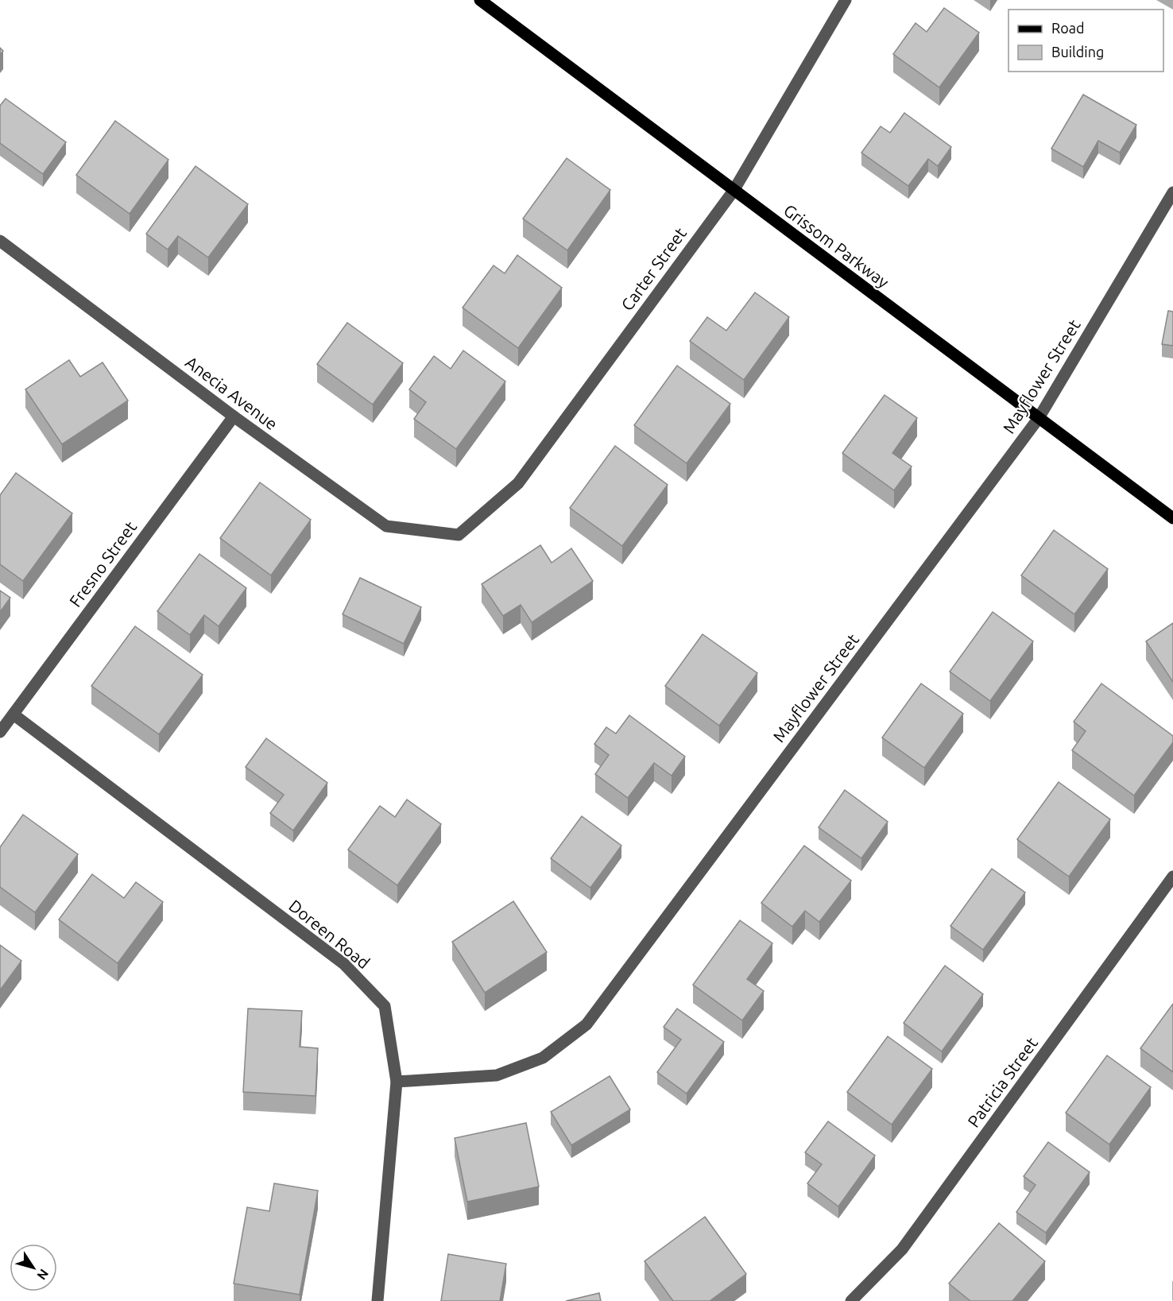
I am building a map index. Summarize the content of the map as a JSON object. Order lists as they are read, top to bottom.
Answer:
{
  "streets": {
    "main road": ["Grissom Parkway"],
    "street": [
      "Carter Street",
      "Mayflower Street",
      "Anecia Avenue",
      "Fresno Street",
      "Doreen Road",
      "Patricia Street"
    ]
  },
  "crossings": [
    ["Grissom Parkway", "Carter Street"],
    ["Grissom Parkway", "Mayflower Street"],
    ["Carter Street", "Anecia Avenue"],
    ["Mayflower Street", "Doreen Road"],
    ["Anecia Avenue", "Fresno Street"],
    ["Fresno Street", "Doreen Road"]
  ],
  "legend": ["Road", "Building"],
  "north": "bottom right"
}
